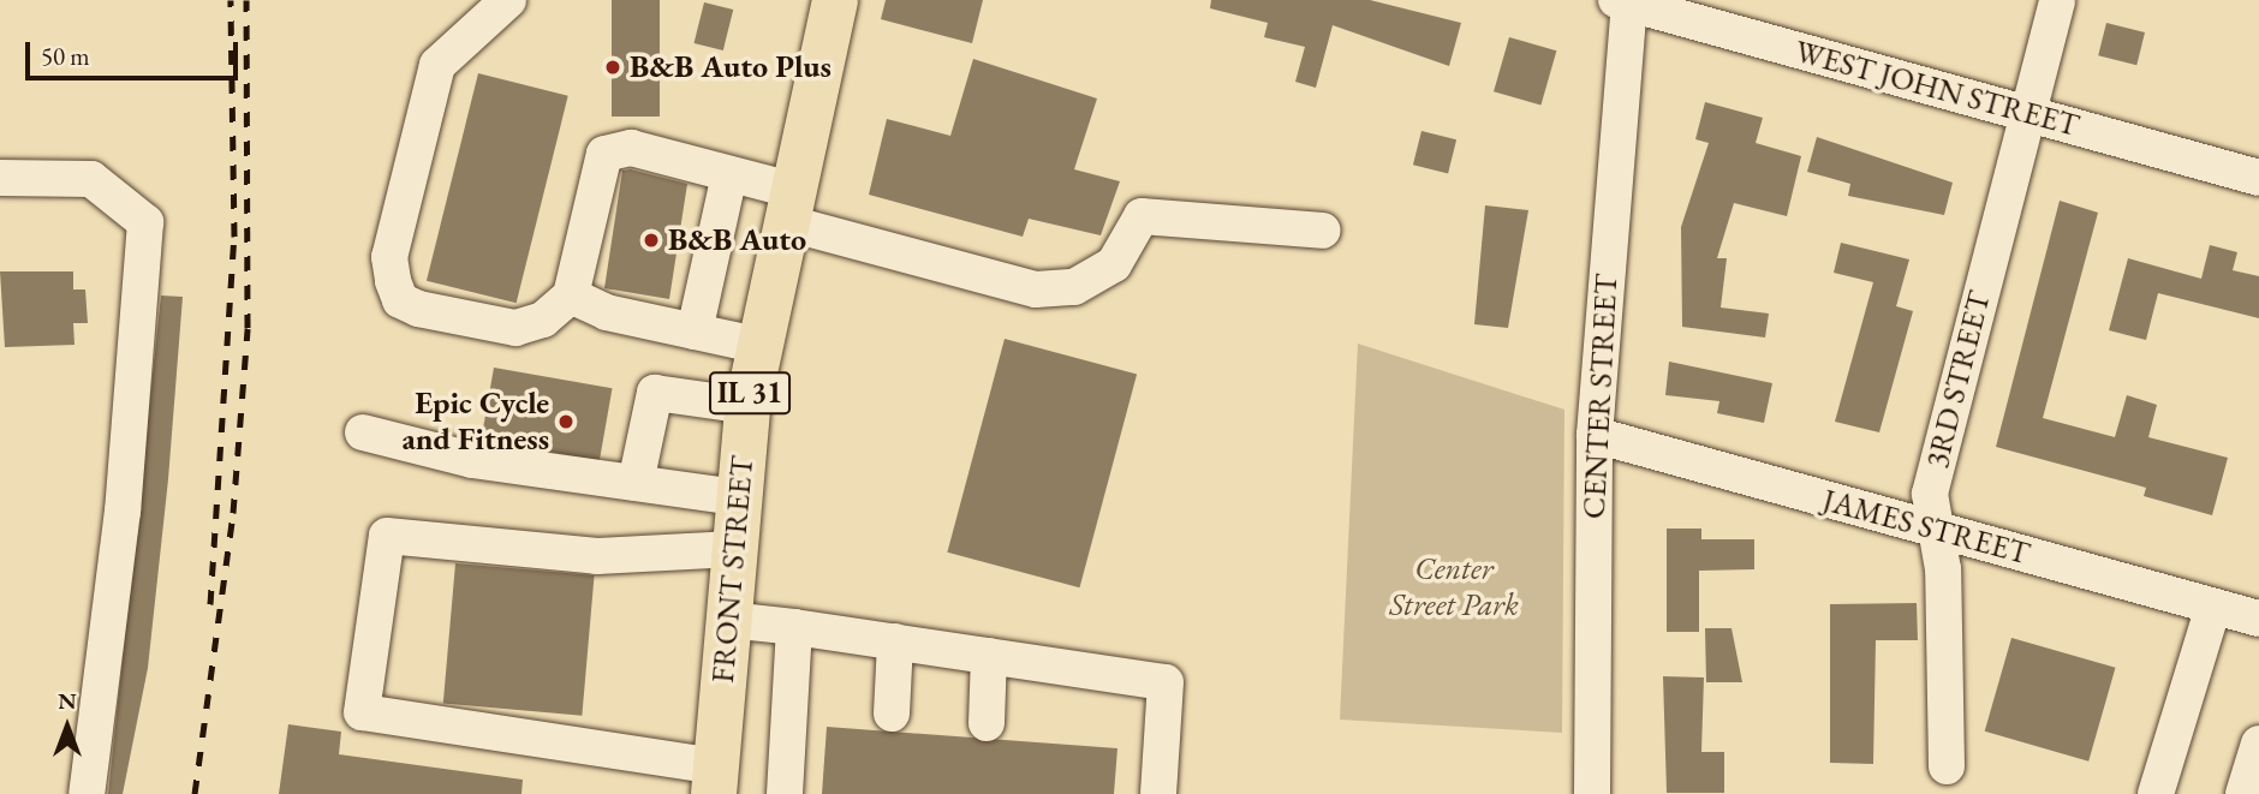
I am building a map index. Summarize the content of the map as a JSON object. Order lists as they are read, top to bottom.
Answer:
{
  "streets": {
    "main road": ["IL 31", "FRONT STREET"],
    "street": [
      "WEST JOHN STREET",
      "3RD STREET",
      "CENTER STREET",
      "JAMES STREET"
    ]
  },
  "crossings": [
    ["WEST JOHN STREET", "3RD STREET"],
    ["WEST JOHN STREET", "CENTER STREET"],
    ["3RD STREET", "JAMES STREET"],
    ["CENTER STREET", "JAMES STREET"]
  ],
  "parks": ["Center Street Park"],
  "places": ["B&B Auto Plus", "B&B Auto", "Epic Cycle and Fitness"],
  "scale_bar": "50 m",
  "north": "top"
}
